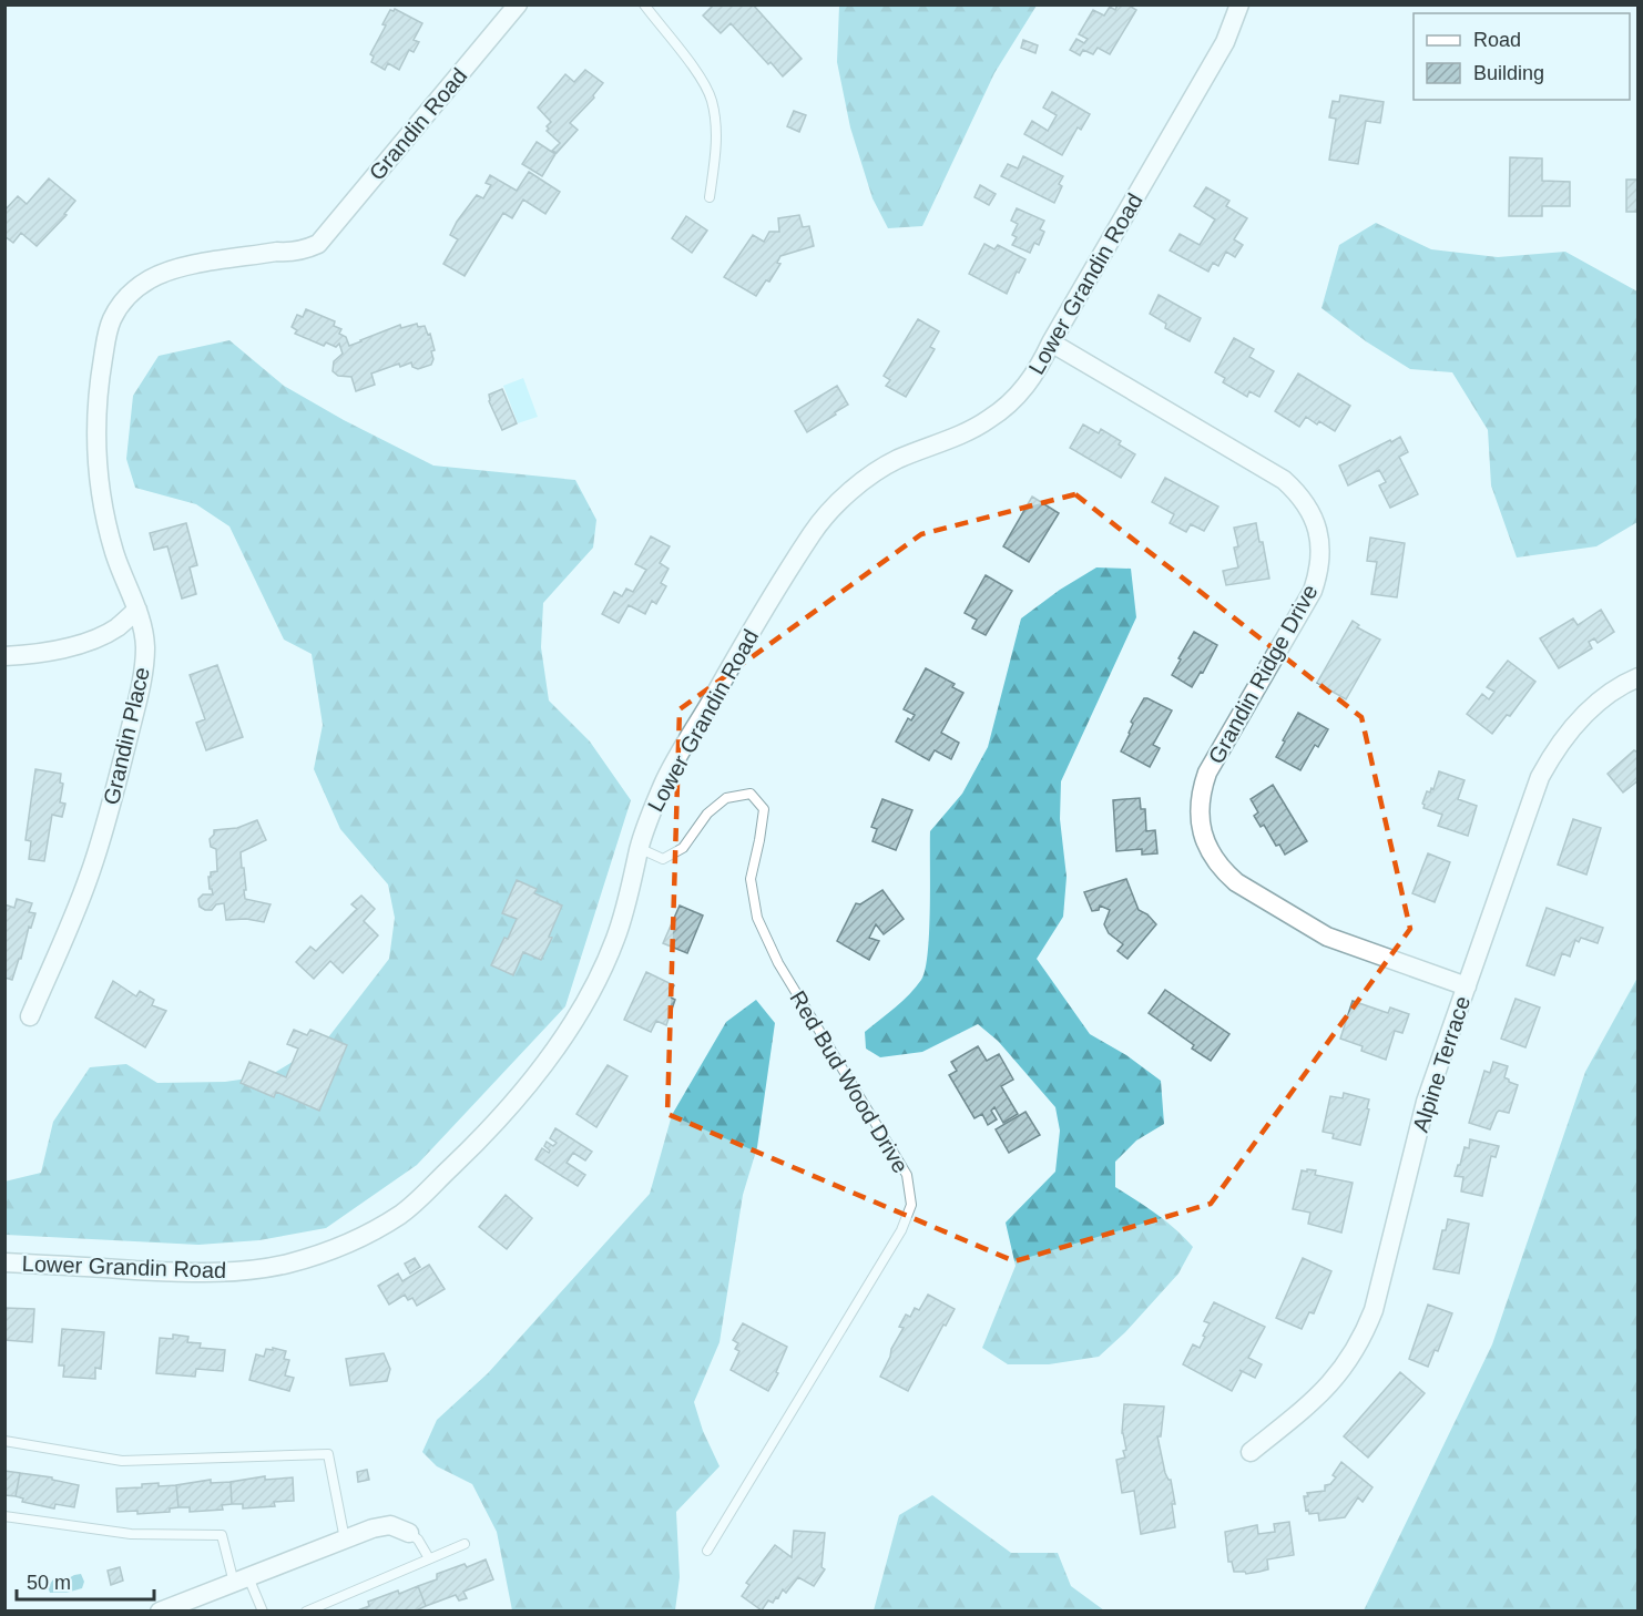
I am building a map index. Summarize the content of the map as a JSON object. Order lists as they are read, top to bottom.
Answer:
{
  "streets": {
    "street": [
      "Grandin Road",
      "Lower Grandin Road",
      "Grandin Ridge Drive",
      "Grandin Place",
      "Alpine Terrace"
    ],
    "lane": ["Red Bud Wood Drive"]
  },
  "crossings": [
    ["Grandin Road", "Grandin Place"],
    ["Lower Grandin Road", "Grandin Ridge Drive"],
    ["Lower Grandin Road", "Red Bud Wood Drive"],
    ["Grandin Ridge Drive", "Alpine Terrace"]
  ],
  "legend": ["Road", "Building"],
  "scale_bar": "50 m"
}
